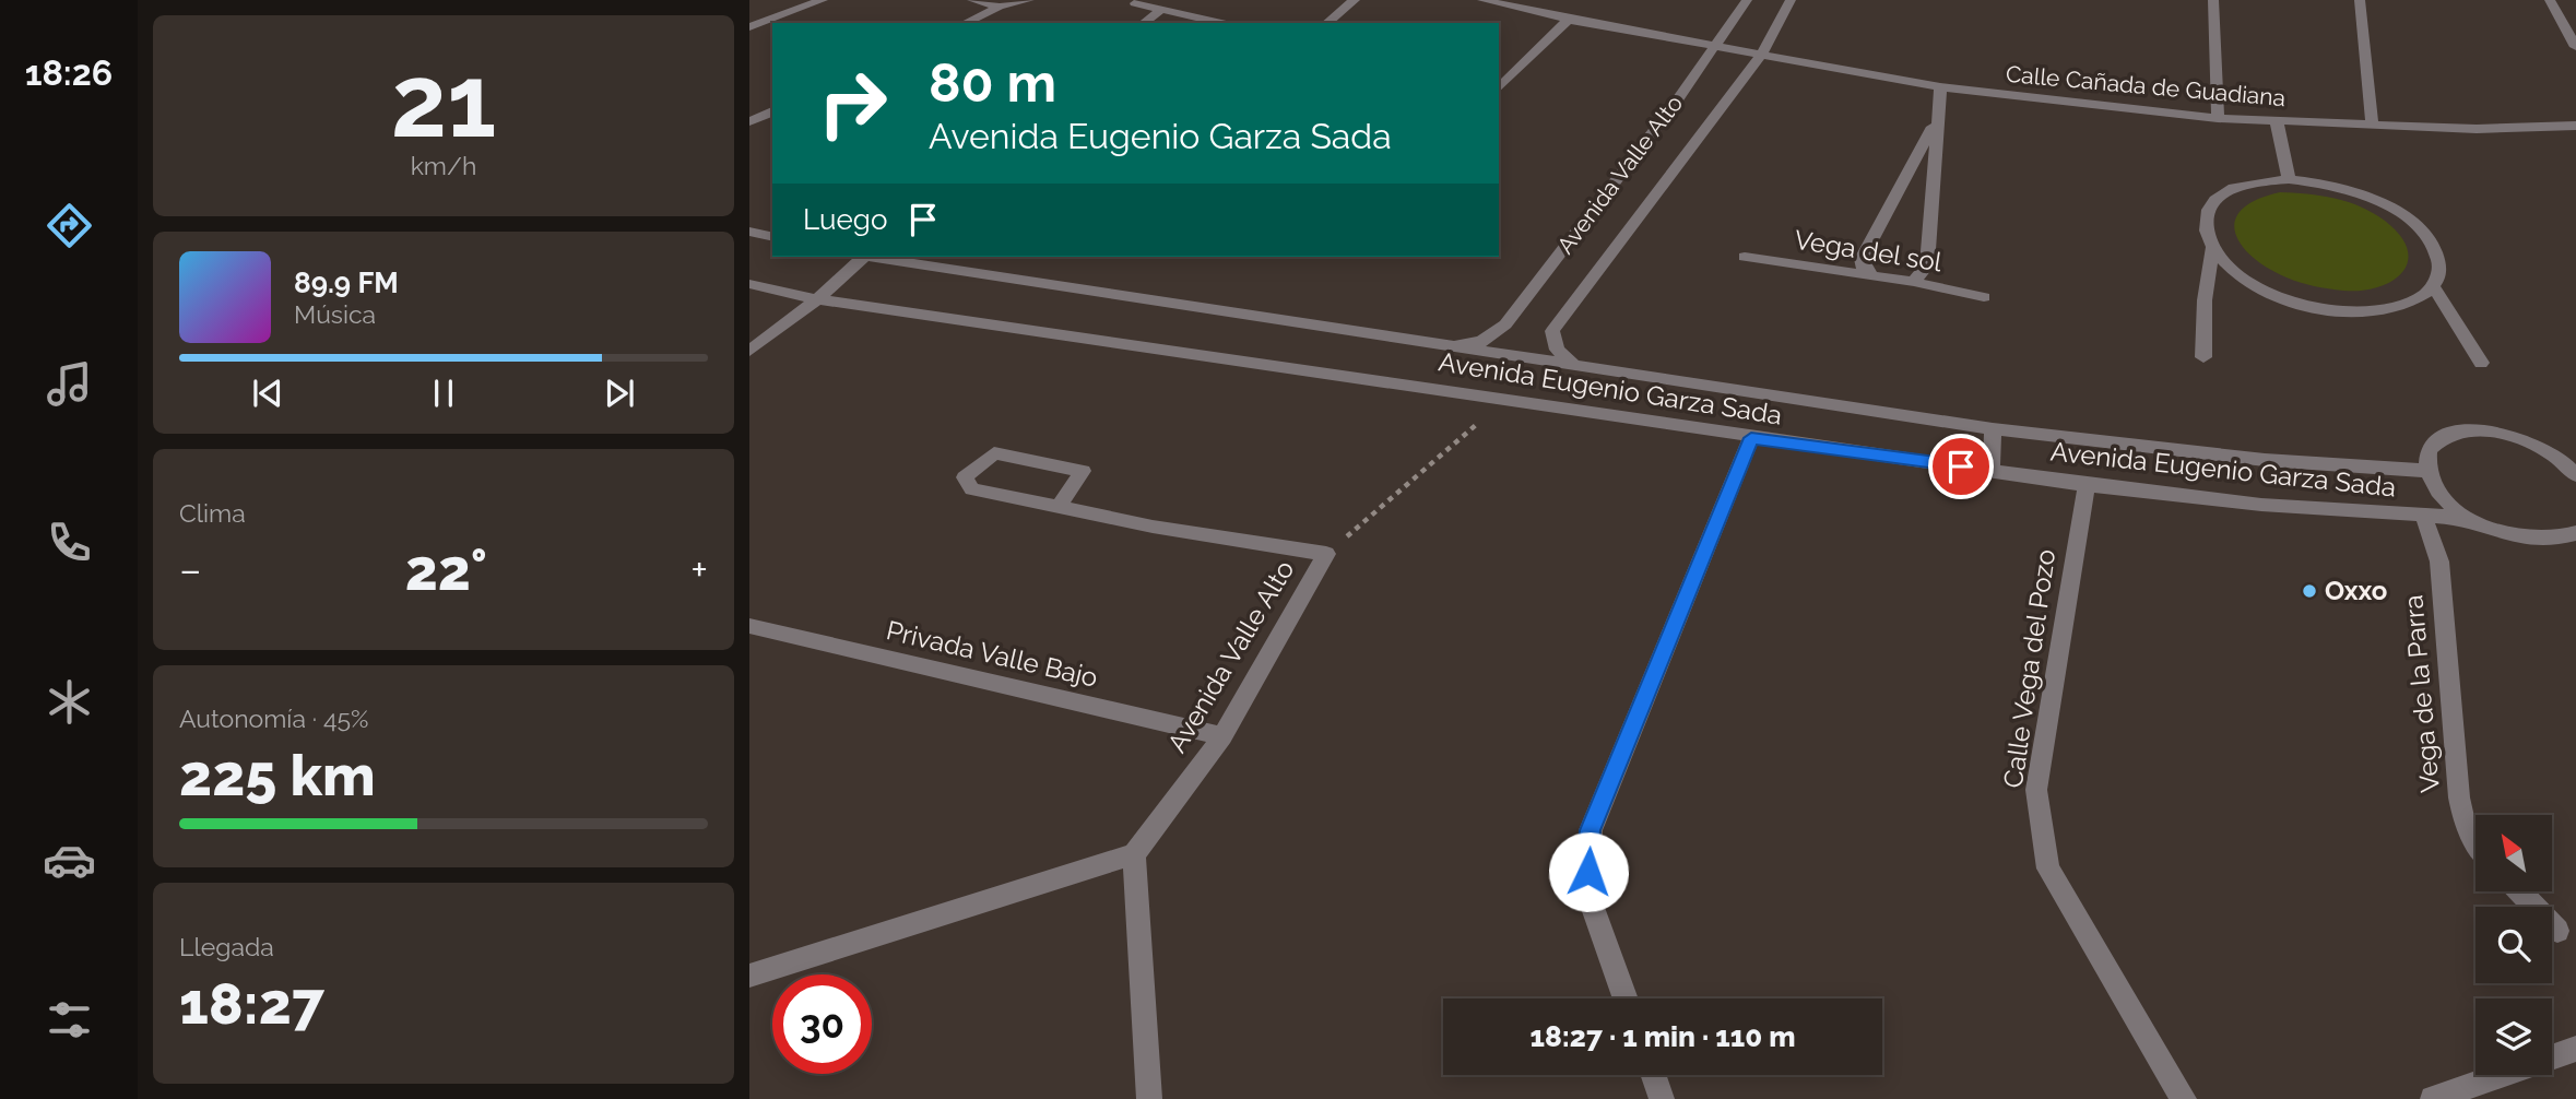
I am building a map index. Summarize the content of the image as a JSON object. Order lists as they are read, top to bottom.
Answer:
{
  "streets": {
    "street": [
      "Calle Cañada de Guadiana",
      "Avenida Valle Alto",
      "Vega del sol",
      "Avenida Eugenio Garza Sada",
      "Privada Valle Bajo",
      "Calle Vega del Pozo",
      "Vega de la Parra"
    ]
  },
  "crossings": [
    ["Calle Cañada de Guadiana", "Avenida Valle Alto"],
    ["Avenida Valle Alto", "Avenida Eugenio Garza Sada"],
    ["Avenida Valle Alto", "Privada Valle Bajo"],
    ["Avenida Eugenio Garza Sada", "Calle Vega del Pozo"],
    ["Avenida Eugenio Garza Sada", "Vega de la Parra"]
  ],
  "places": ["Oxxo"],
  "north": "top left",
  "page": {
    "tabs": "18:26",
    "tile": [
      ["21", "km/h"],
      "Clima",
      ["Autonomía · 45%", "225 km"],
      ["Llegada", "18:27"]
    ],
    "turn": ["80 m", "Avenida Eugenio Garza Sada"],
    "then": "Luego",
    "song": ["89.9 FM", "Música"],
    "heat": ["−", "22°", "+"],
    "limit": "30",
    "trip": "18:27 · 1 min · 110 m"
  }
}
